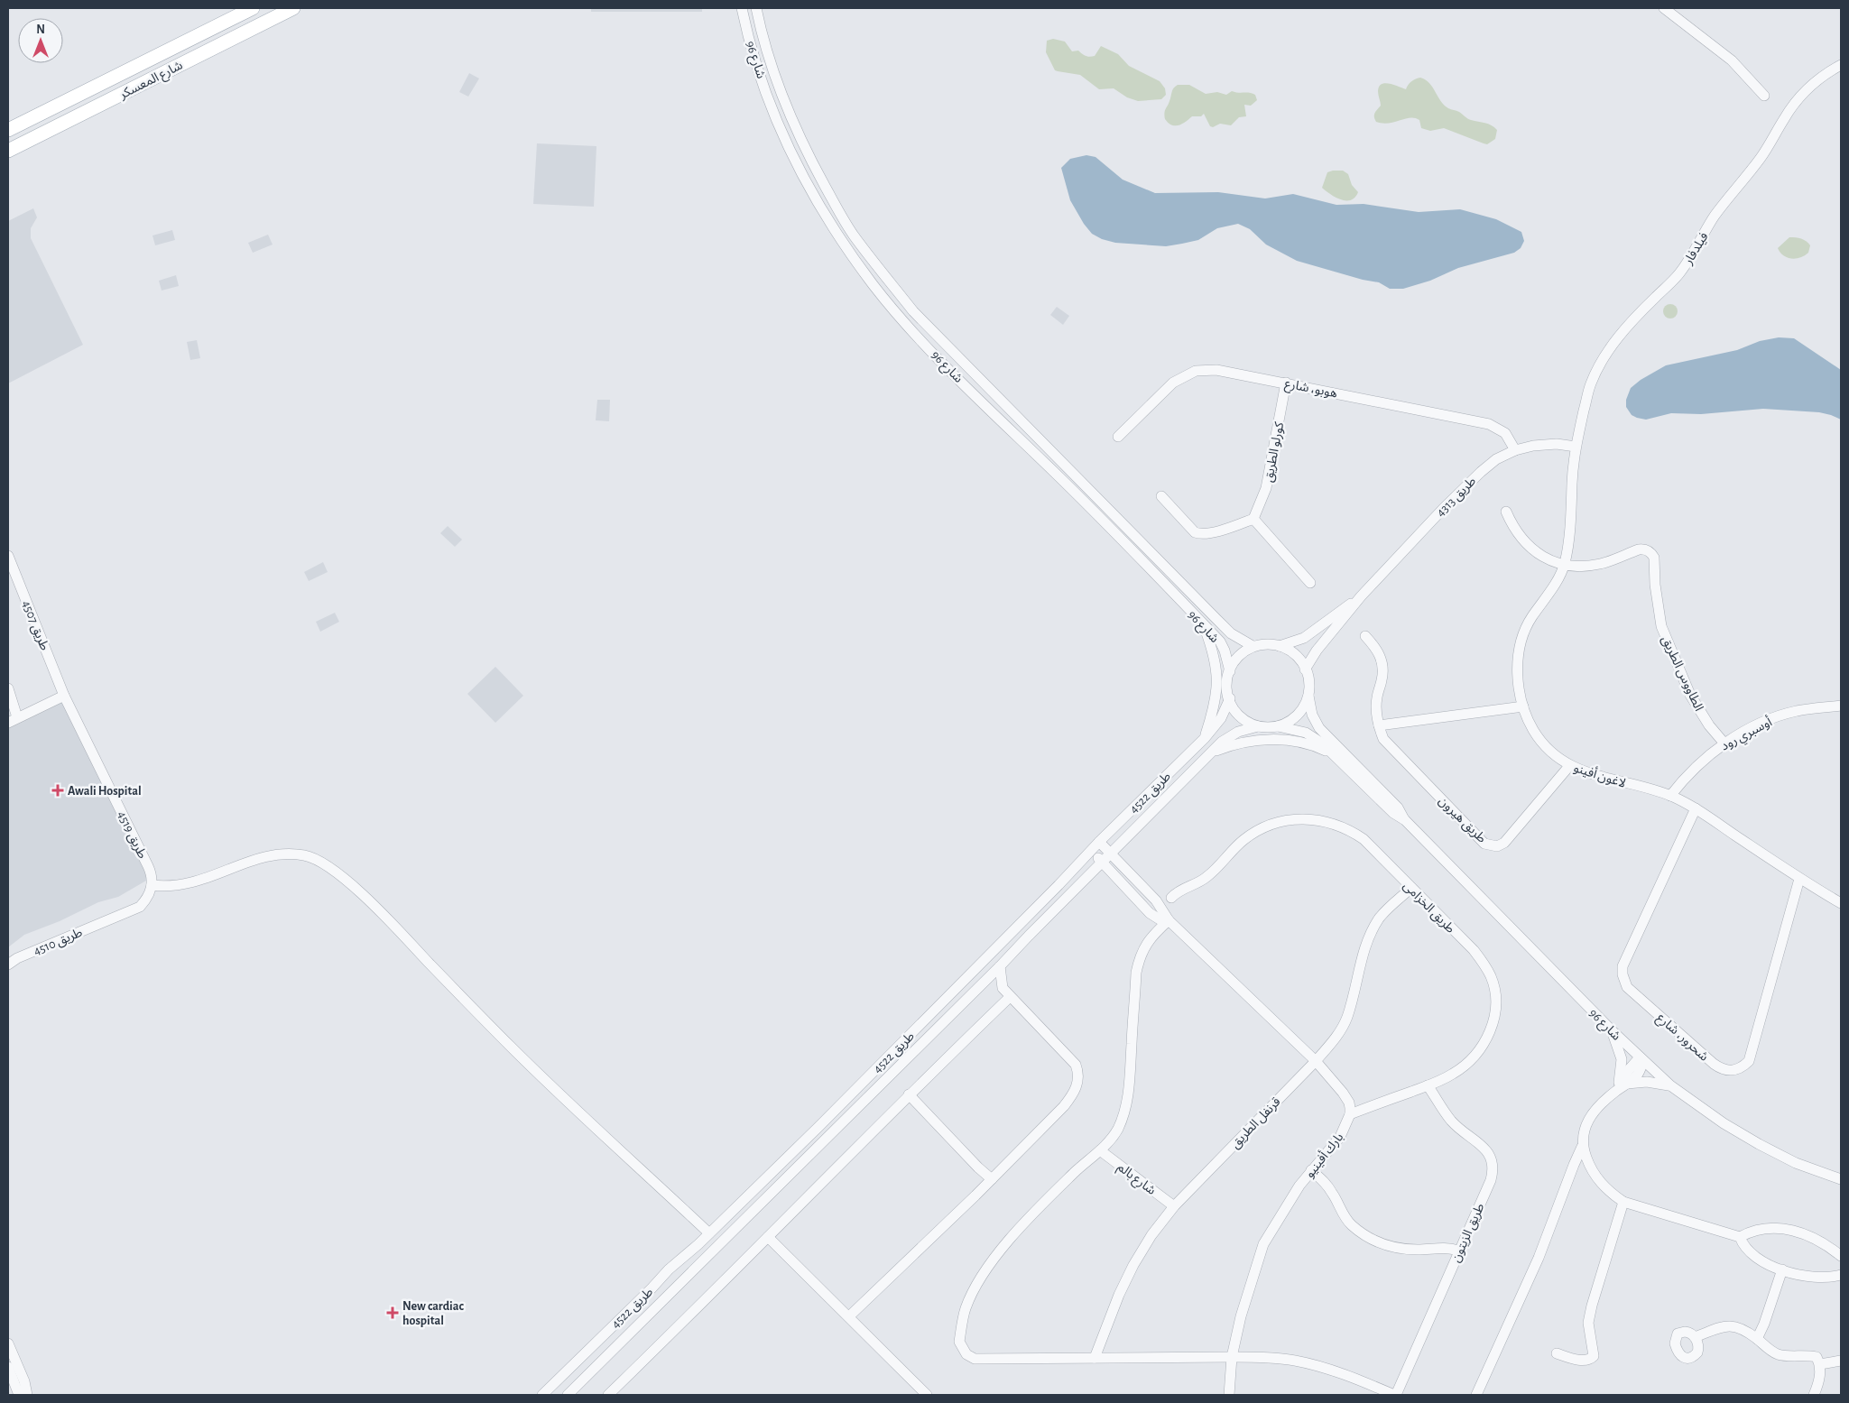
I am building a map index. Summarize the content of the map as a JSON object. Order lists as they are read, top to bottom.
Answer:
{
  "streets": {
    "main road": ["شارع المعسكر"],
    "street": [
      "شارع 96",
      "فيلدفار",
      "هوبو، شارع",
      "كورلو الطريق",
      "طريق 4313",
      "طريق 4507",
      "الطاووس الطريق",
      "أوسبري رود",
      "لاغون أفينو",
      "طريق 4522",
      "طريق هيرون",
      "طريق 4519",
      "طريق الخزامى",
      "طريق 4510",
      "شحرور، شارع",
      "قرنفل الطريق",
      "بارك أفينيو",
      "شارع بالم",
      "طريق الزيتون"
    ]
  },
  "crossings": [
    ["شارع 96", "طريق 4313"],
    ["شارع 96", "طريق 4522"],
    ["فيلدفار", "طريق 4313"],
    ["فيلدفار", "لاغون أفينو"],
    ["هوبو، شارع", "كورلو الطريق"],
    ["هوبو، شارع", "طريق 4313"],
    ["طريق 4313", "لاغون أفينو"],
    ["طريق 4313", "طريق 4522"],
    ["طريق 4507", "طريق 4519"],
    ["الطاووس الطريق", "أوسبري رود"],
    ["الطاووس الطريق", "لاغون أفينو"],
    ["أوسبري رود", "لاغون أفينو"],
    ["لاغون أفينو", "طريق هيرون"],
    ["لاغون أفينو", "شحرور، شارع"],
    ["طريق 4519", "طريق 4510"],
    ["طريق الخزامى", "قرنفل الطريق"],
    ["طريق الخزامى", "بارك أفينيو"],
    ["طريق الخزامى", "طريق الزيتون"],
    ["قرنفل الطريق", "شارع بالم"]
  ],
  "places": {
    "health": ["Awali Hospital", "New cardiac hospital"]
  },
  "north": "top"
}
